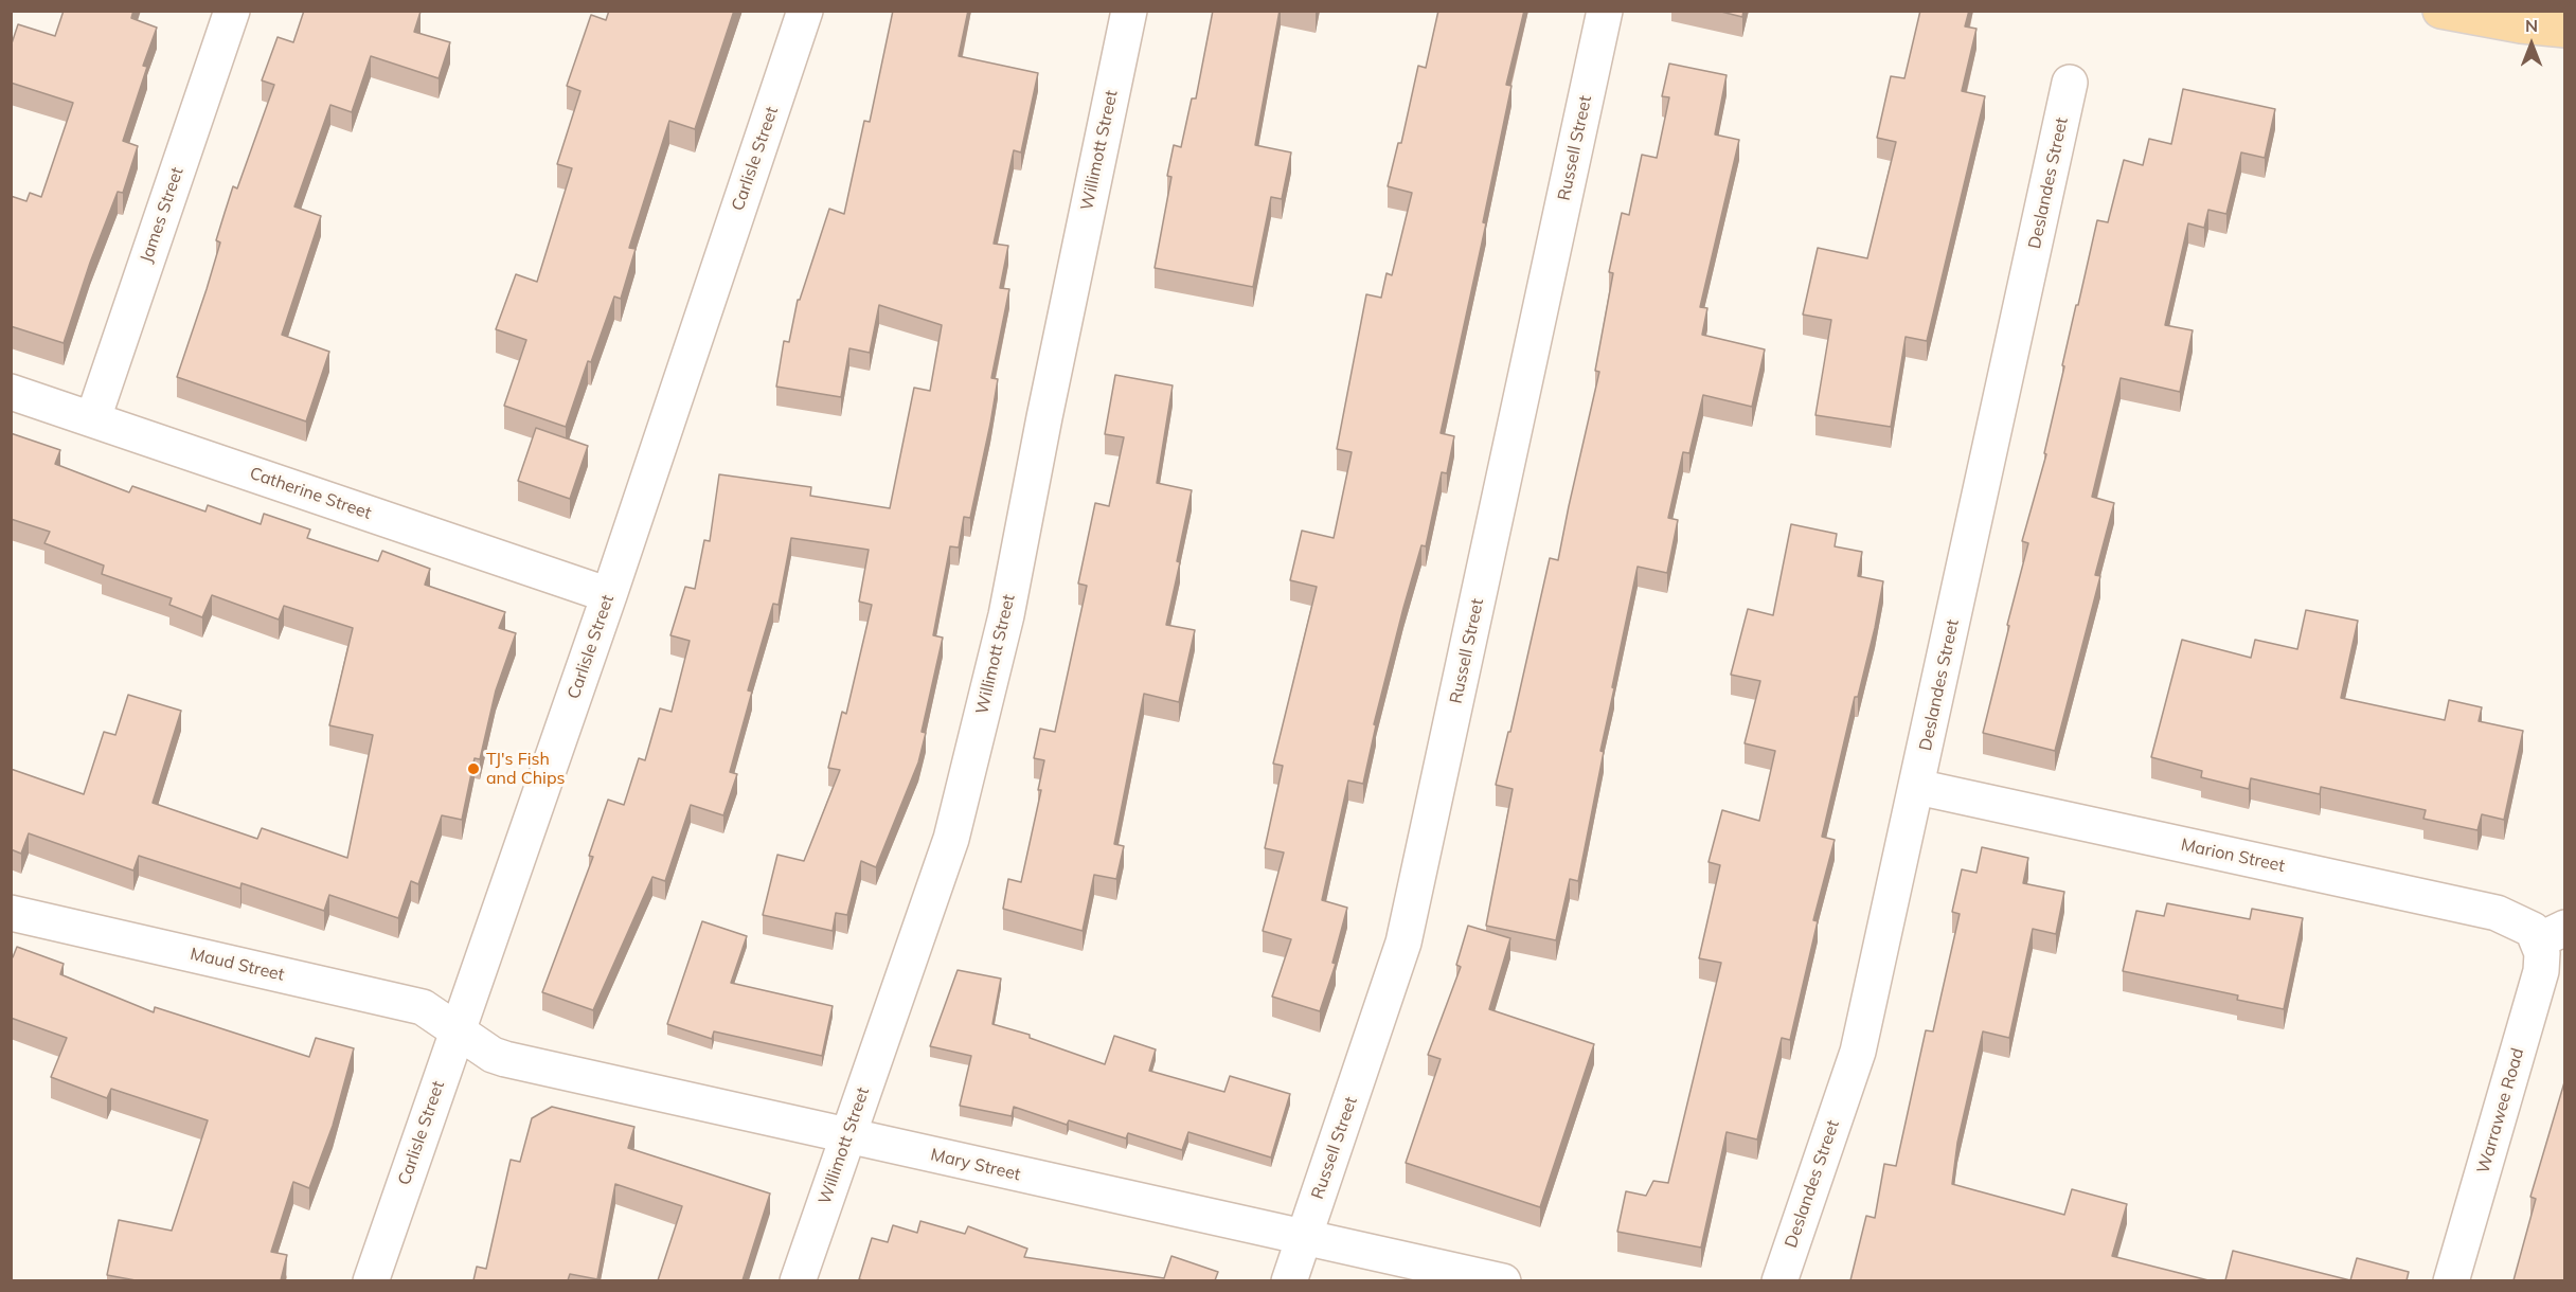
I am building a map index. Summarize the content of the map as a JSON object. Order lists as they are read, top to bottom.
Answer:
{
  "streets": {
    "street": [
      "Russell Street",
      "Willimott Street",
      "Carlisle Street",
      "Deslandes Street",
      "James Street",
      "Catherine Street",
      "Marion Street",
      "Maud Street",
      "Warrawee Road",
      "Mary Street"
    ]
  },
  "crossings": [
    ["Russell Street", "Mary Street"],
    ["Willimott Street", "Mary Street"],
    ["Carlisle Street", "Catherine Street"],
    ["Carlisle Street", "Maud Street"],
    ["Carlisle Street", "Mary Street"],
    ["Deslandes Street", "Marion Street"],
    ["James Street", "Catherine Street"],
    ["Marion Street", "Warrawee Road"],
    ["Maud Street", "Mary Street"]
  ],
  "places": ["TJ's Fish and Chips"],
  "north": "top"
}
